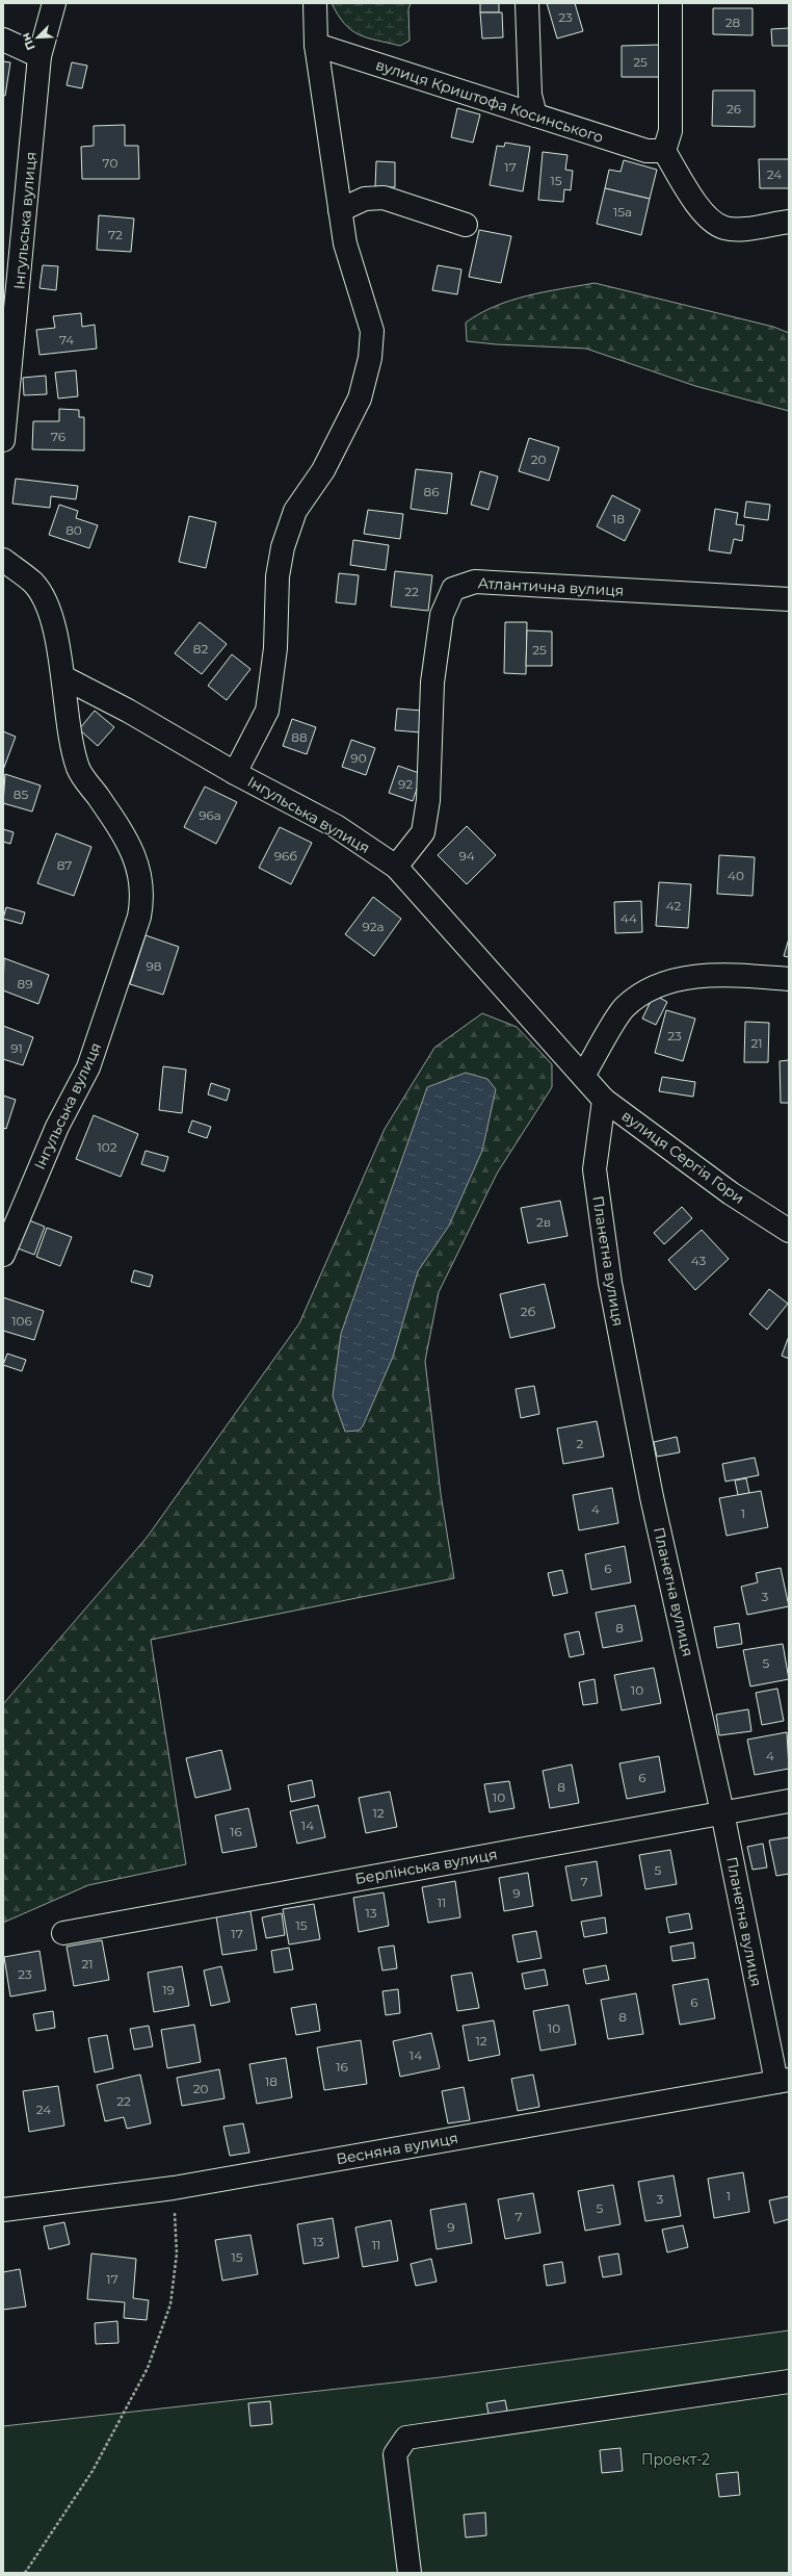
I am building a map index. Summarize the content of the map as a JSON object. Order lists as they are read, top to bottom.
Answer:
{
  "streets": {
    "street": [
      "вулиця Криштофа Косинського",
      "Інгульська вулиця",
      "Атлантична вулиця",
      "вулиця Сергія Гори",
      "Планетна вулиця",
      "Берлінська вулиця",
      "Весняна вулиця"
    ]
  },
  "crossings": [
    ["Інгульська вулиця", "Атлантична вулиця"],
    ["Інгульська вулиця", "вулиця Сергія Гори"],
    ["вулиця Сергія Гори", "Планетна вулиця"],
    ["Планетна вулиця", "Берлінська вулиця"],
    ["Планетна вулиця", "Весняна вулиця"]
  ],
  "parks": ["Проект-2"],
  "house_numbers": [
    "23",
    "28",
    "25",
    "26",
    "70",
    "17",
    "24",
    "15",
    "15а",
    "72",
    "74",
    "76",
    "20",
    "86",
    "18",
    "80",
    "22",
    "82",
    "25",
    "88",
    "90",
    "92",
    "85",
    "96а",
    "96б",
    "94",
    "87",
    "40",
    "42",
    "44",
    "92а",
    "98",
    "89",
    "23",
    "21",
    "91",
    "102",
    "2в",
    "43",
    "2б",
    "106",
    "2",
    "4",
    "1",
    "6",
    "3",
    "8",
    "5",
    "10",
    "4",
    "6",
    "8",
    "10",
    "12",
    "14",
    "16",
    "5",
    "7",
    "9",
    "11",
    "13",
    "15",
    "17",
    "21",
    "23",
    "19",
    "6",
    "8",
    "10",
    "12",
    "14",
    "16",
    "18",
    "20",
    "22",
    "24",
    "1",
    "3",
    "5",
    "7",
    "9",
    "13",
    "11",
    "15",
    "17"
  ],
  "north": "bottom left"
}
